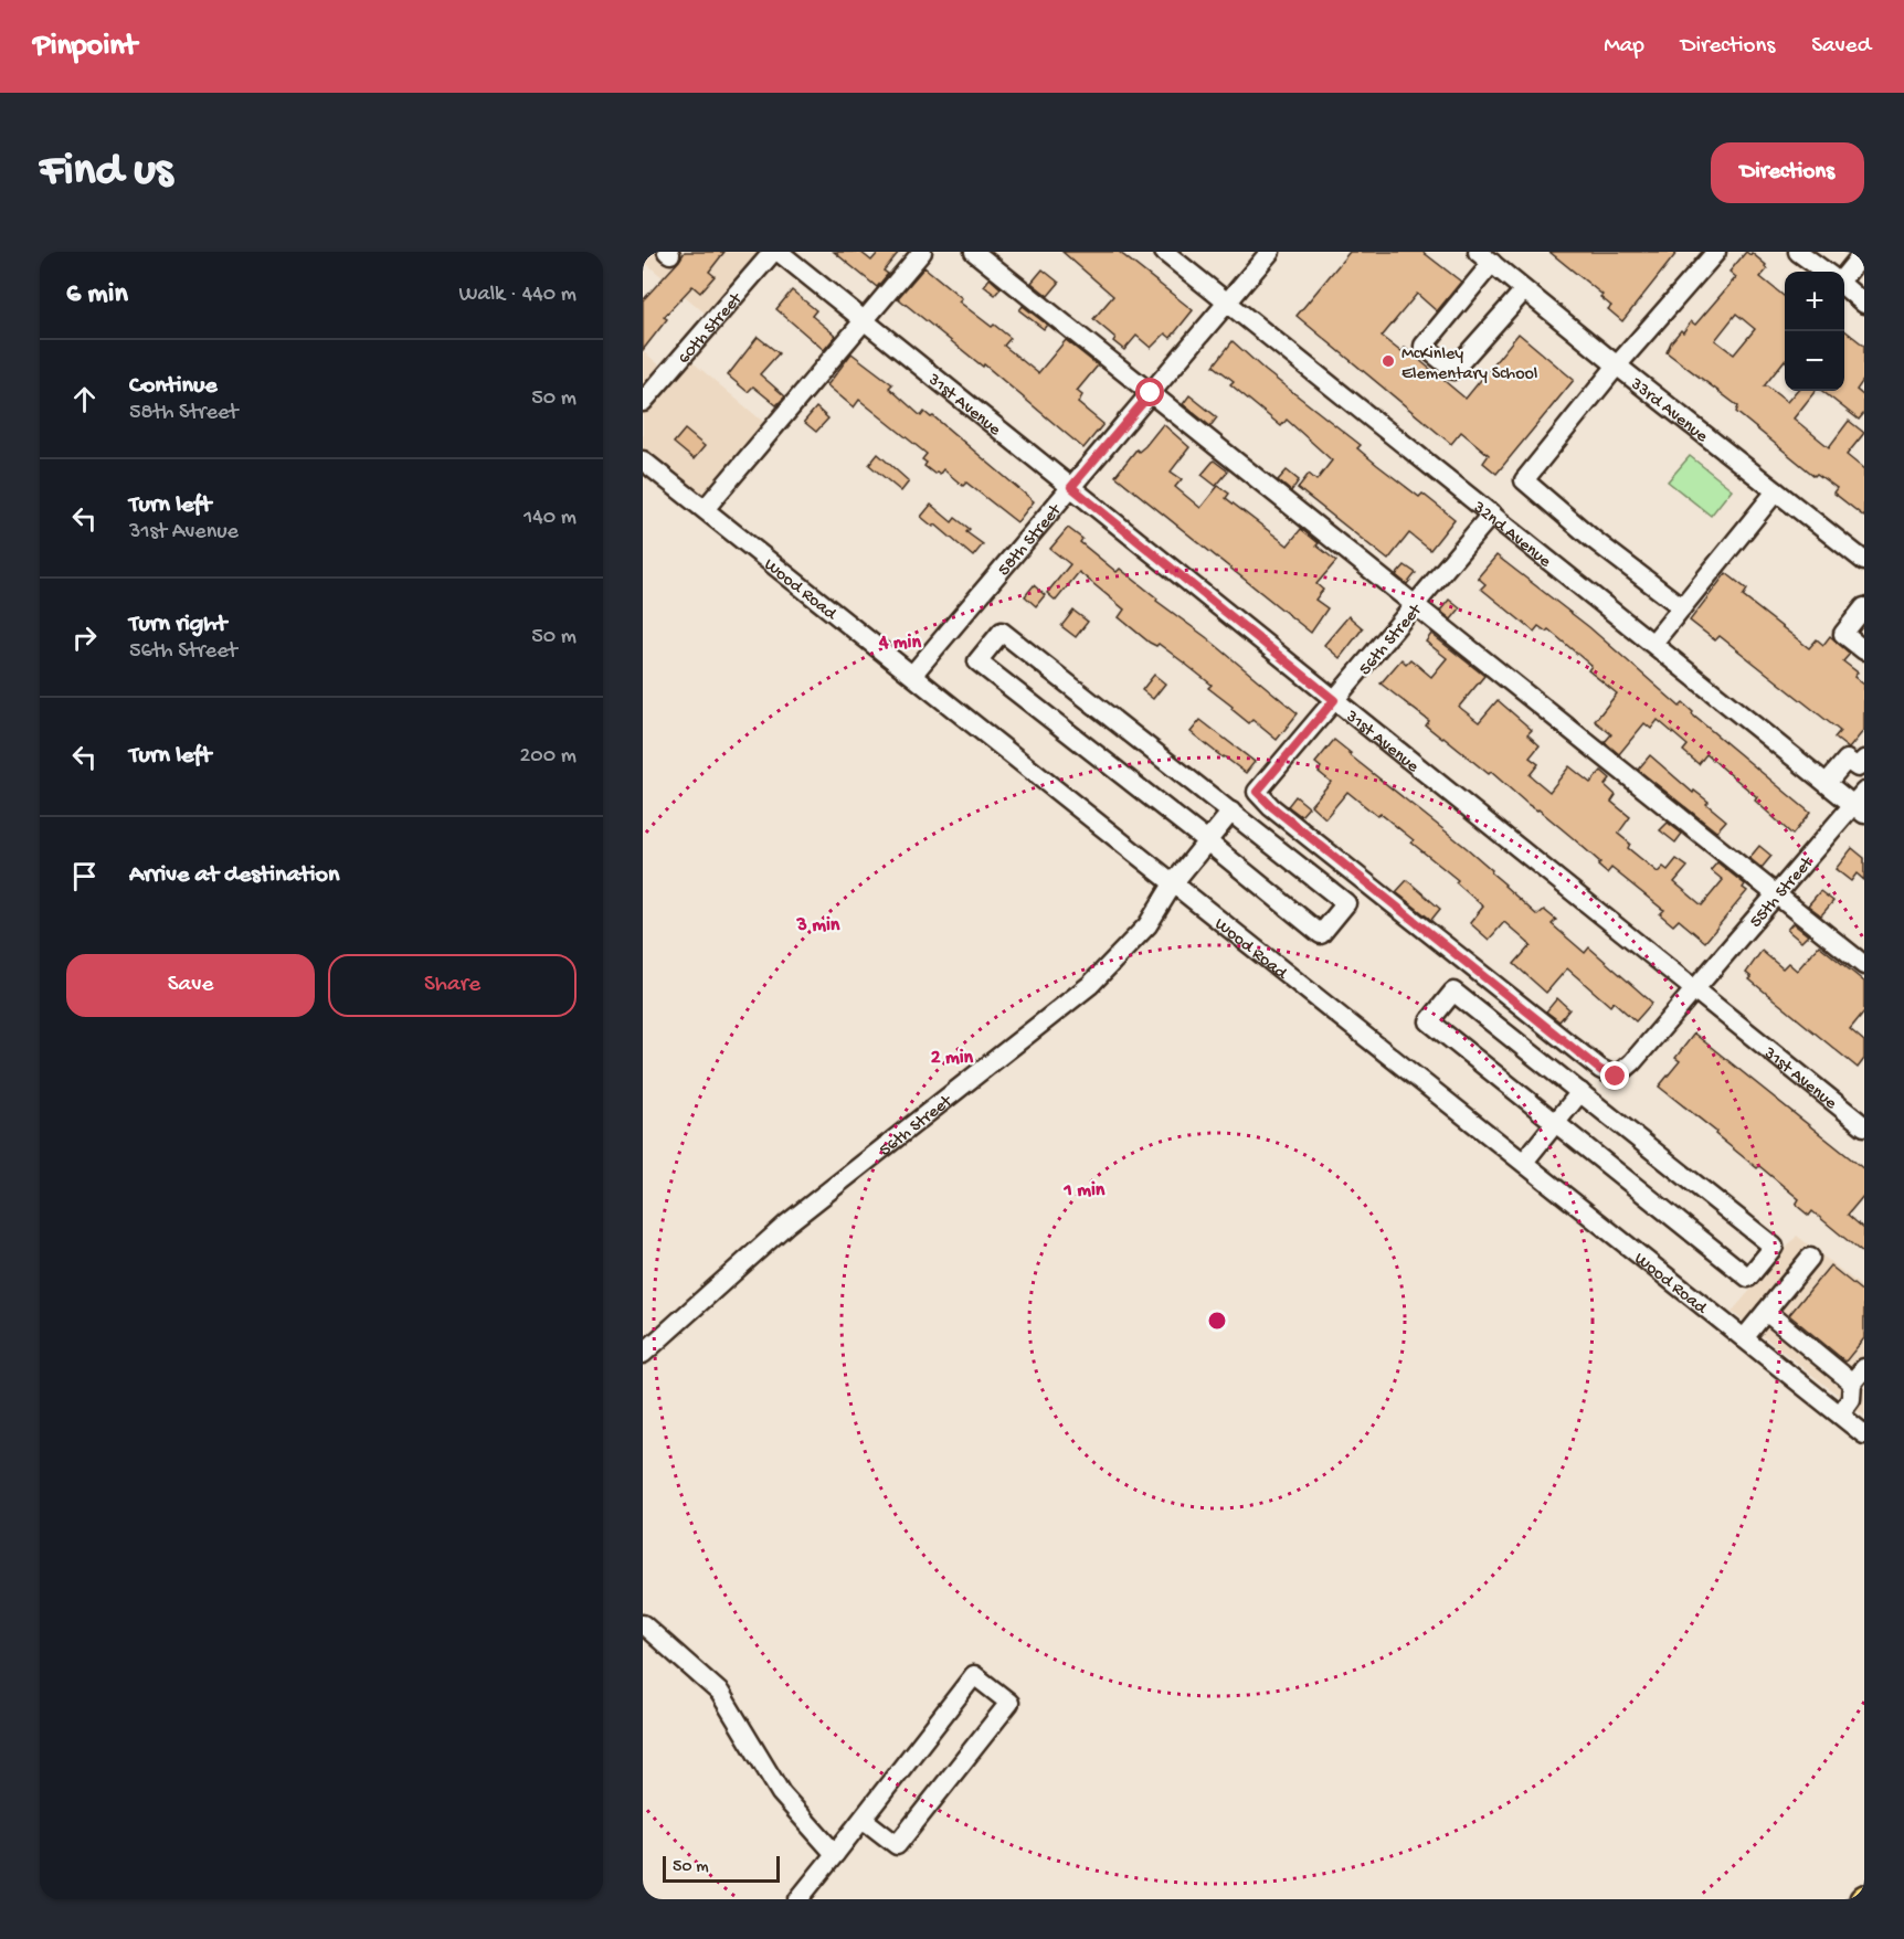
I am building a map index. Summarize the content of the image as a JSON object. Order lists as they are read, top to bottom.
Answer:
{
  "streets": {
    "street": [
      "60th Street",
      "31st Avenue",
      "33rd Avenue",
      "32nd Avenue",
      "58th Street",
      "Wood Road",
      "56th Street",
      "55th Street"
    ]
  },
  "crossings": [
    ["31st Avenue", "58th Street"],
    ["31st Avenue", "56th Street"],
    ["31st Avenue", "55th Street"],
    ["32nd Avenue", "58th Street"],
    ["32nd Avenue", "56th Street"],
    ["32nd Avenue", "55th Street"],
    ["58th Street", "Wood Road"],
    ["Wood Road", "56th Street"],
    ["56th Street", "55th Street"]
  ],
  "places": ["McKinley Elementary School"],
  "scale_bar": "50 m",
  "page": {
    "header": "Pinpoint",
    "nav": ["Map", "Directions", "Saved"],
    "buttons": [
      "Directions",
      ["Save", "Share"]
    ],
    "title": "Find us",
    "heading": ["6 min", "Walk · 440 m"],
    "map_buttons": ["+", "−"],
    "list": [
      ["Continue", "58th Street", "50 m"],
      ["Turn left", "31st Avenue", "140 m"],
      ["Turn right", "56th Street", "50 m"],
      ["Turn left", "200 m"],
      "Arrive at destination"
    ],
    "scale": "50 m"
  },
  "rings": [
    "4 min",
    "3 min",
    "2 min",
    "1 min"
  ]
}
